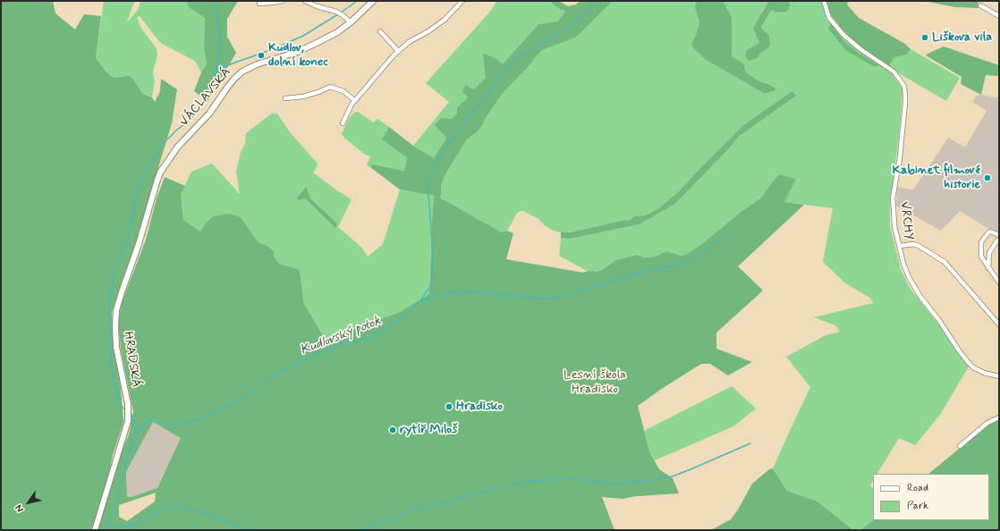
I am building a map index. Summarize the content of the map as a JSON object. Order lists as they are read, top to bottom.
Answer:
{
  "streets": {
    "street": ["VÁCLAVSKÁ", "VRCHY", "HRADSKÁ"]
  },
  "crossings": [
    ["VÁCLAVSKÁ", "HRADSKÁ"]
  ],
  "water": ["Kudlovský potok"],
  "parks": ["Lesní škola Hradisko"],
  "places": [
    "Liškova vila",
    "Kudlov, dolní konec",
    "Kabinet filmové historie",
    "Hradisko",
    "rytíř Miloš"
  ],
  "legend": ["Road", "Park"],
  "north": "bottom left"
}
